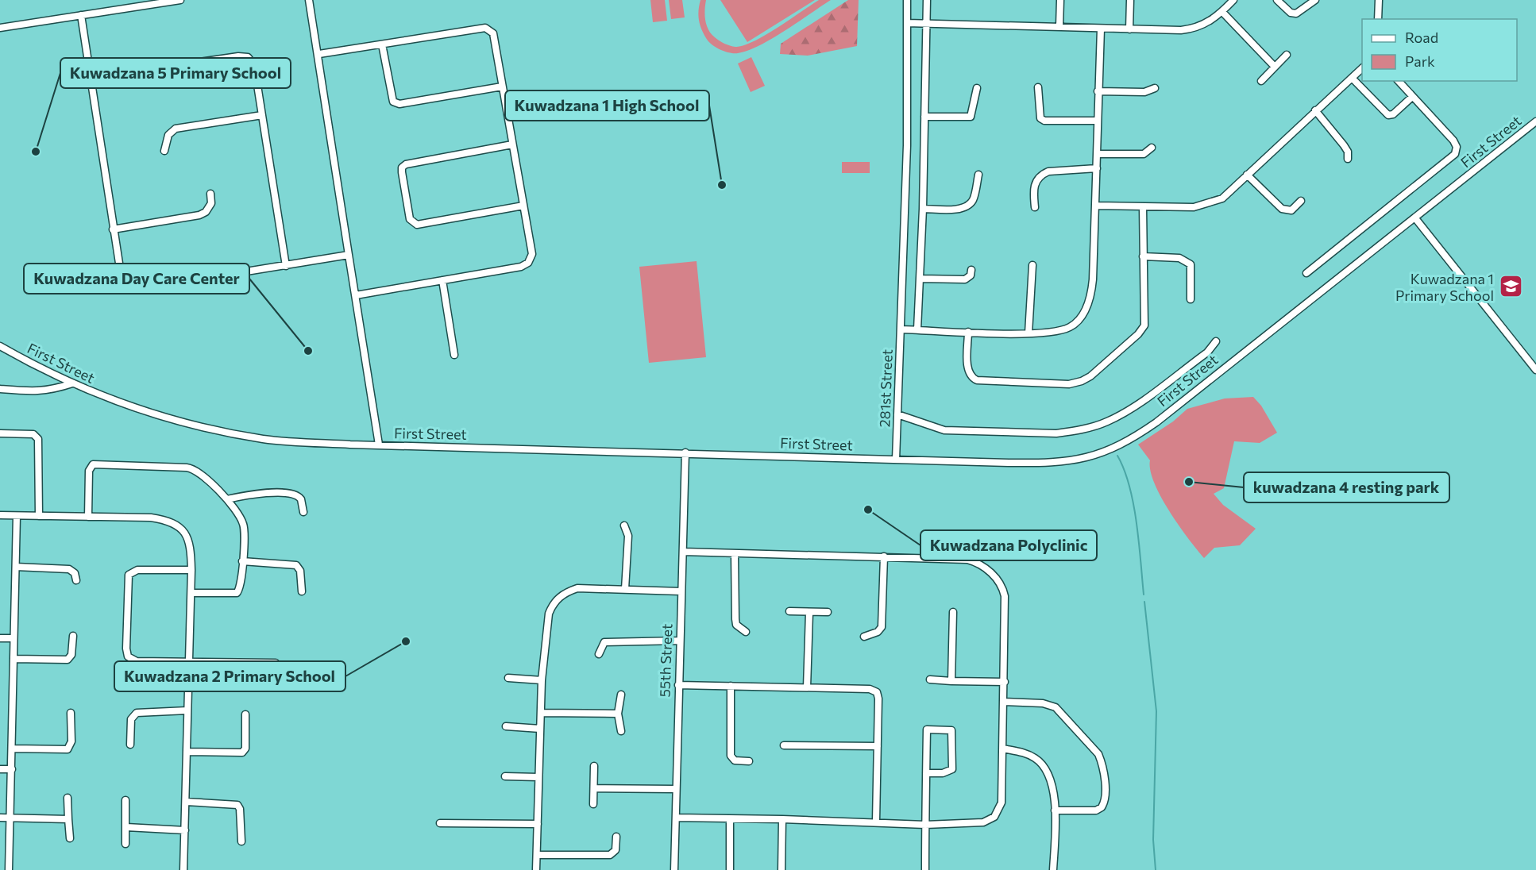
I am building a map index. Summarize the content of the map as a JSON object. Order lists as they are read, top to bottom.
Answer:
{
  "streets": {
    "street": ["First Street", "281st Street", "55th Street"]
  },
  "crossings": [
    ["First Street", "281st Street"],
    ["First Street", "55th Street"]
  ],
  "places": {
    "other": [
      "Kuwadzana 5 Primary School",
      "Kuwadzana 1 High School",
      "Kuwadzana Day Care Center",
      "kuwadzana 4 resting park",
      "Kuwadzana Polyclinic",
      "Kuwadzana 2 Primary School"
    ],
    "school or university": ["Kuwadzana 1 Primary School"]
  },
  "legend": ["Road", "Park"]
}
